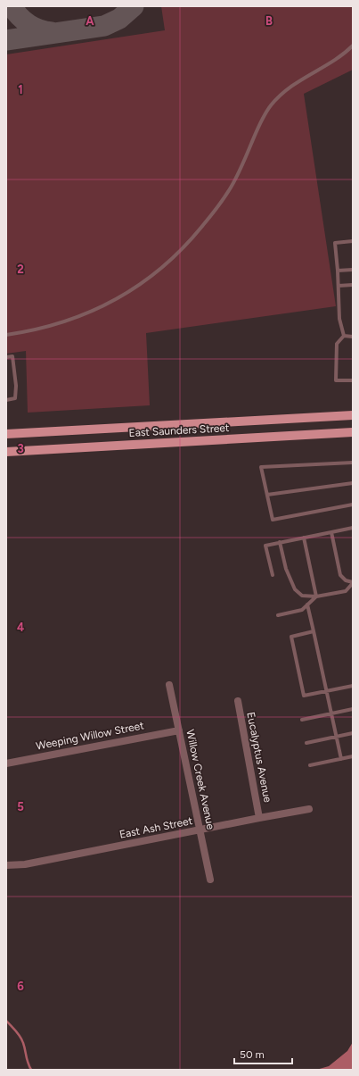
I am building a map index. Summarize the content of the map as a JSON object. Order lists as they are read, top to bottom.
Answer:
{
  "streets": {
    "main road": ["East Saunders Street"],
    "street": [
      "Weeping Willow Street",
      "Eucalyptus Avenue",
      "Willow Creek Avenue",
      "East Ash Street"
    ]
  },
  "crossings": [
    ["Weeping Willow Street", "Willow Creek Avenue"],
    ["Eucalyptus Avenue", "East Ash Street"],
    ["Willow Creek Avenue", "East Ash Street"]
  ],
  "scale_bar": "50 m",
  "grid": {
    "columns": ["A", "B"],
    "rows": [
      "1",
      "2",
      "3",
      "4",
      "5",
      "6"
    ]
  }
}
